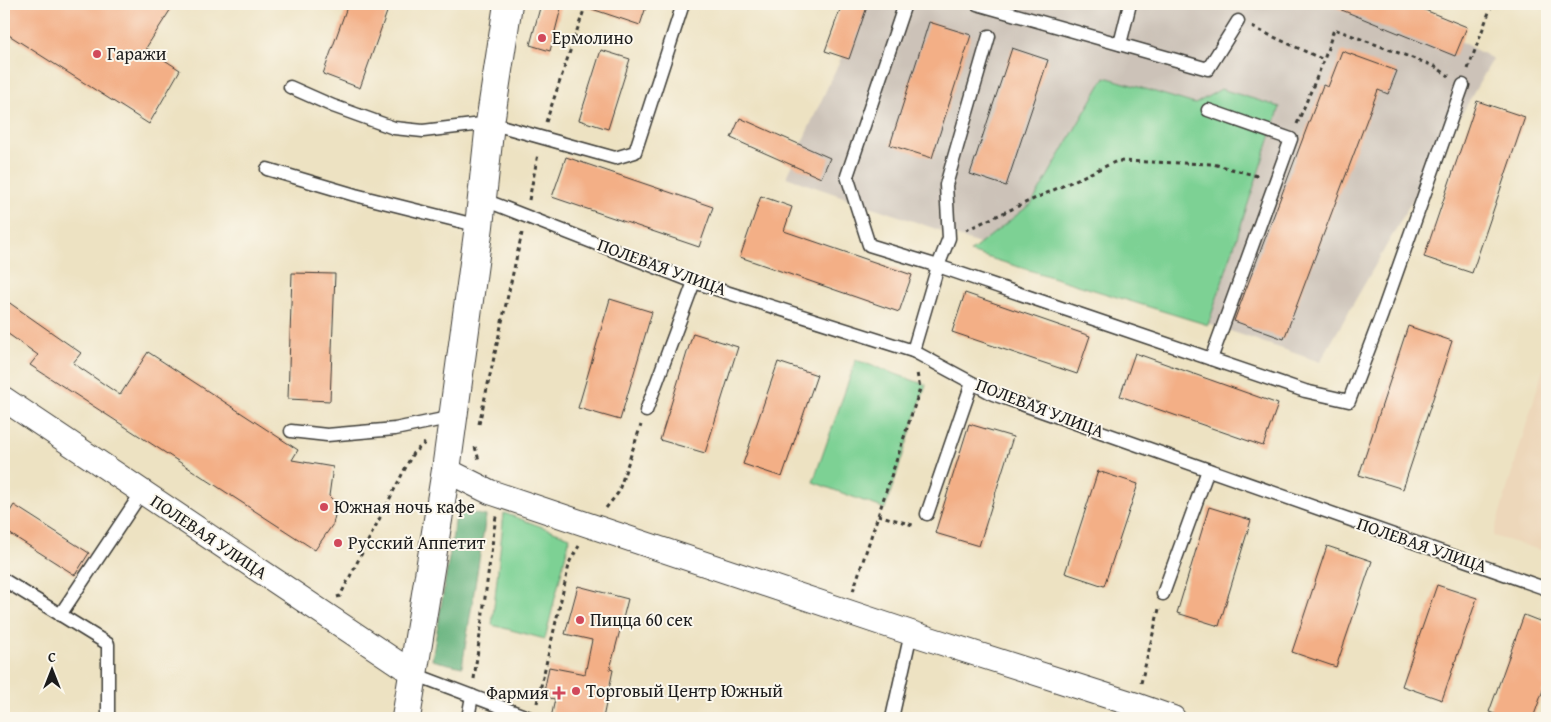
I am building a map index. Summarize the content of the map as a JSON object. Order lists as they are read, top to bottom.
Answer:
{
  "streets": {
    "street": ["ПОЛЕВАЯ УЛИЦА"]
  },
  "places": {
    "other": [
      "Ермолино",
      "Гаражи",
      "Южная ночь кафе",
      "Русский Аппетит",
      "Пицца 60 сек",
      "Торговый Центр Южный"
    ],
    "health": ["Фармия"]
  },
  "north": "top"
}
